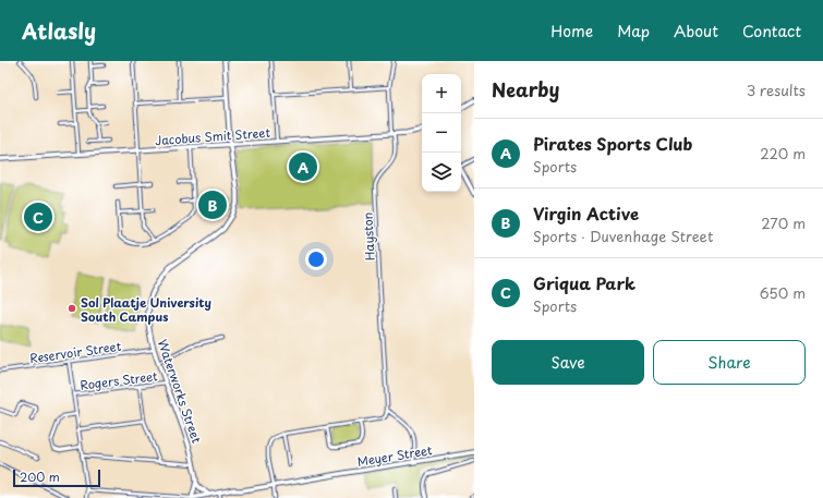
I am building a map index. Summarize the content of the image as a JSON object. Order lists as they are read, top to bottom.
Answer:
{
  "streets": {
    "street": [
      "Jacobus Smit Street",
      "Hayston",
      "Reservoir Street",
      "Rogers Street",
      "Waterworks Street",
      "Meyer Street"
    ]
  },
  "crossings": [
    ["Jacobus Smit Street", "Hayston"],
    ["Jacobus Smit Street", "Waterworks Street"],
    ["Reservoir Street", "Waterworks Street"],
    ["Rogers Street", "Waterworks Street"],
    ["Waterworks Street", "Meyer Street"]
  ],
  "places": ["Sol Plaatje University South Campus"],
  "scale_bar": "200 m",
  "page": {
    "header": "Atlasly",
    "nav": [
      "Home",
      "Map",
      "About",
      "Contact"
    ],
    "heading": ["Nearby", "3 results"],
    "map_buttons": ["+", "−"],
    "list": [
      {
        "mark": "A",
        "name": "Pirates Sports Club",
        "note": "Sports",
        "value": "220 m"
      },
      {
        "mark": "B",
        "name": "Virgin Active",
        "note": "Sports · Duvenhage Street",
        "value": "270 m"
      },
      {
        "mark": "C",
        "name": "Griqua Park",
        "note": "Sports",
        "value": "650 m"
      }
    ],
    "pins": ["A", "B", "C"],
    "buttons": ["Save", "Share"],
    "scale": "200 m"
  }
}
